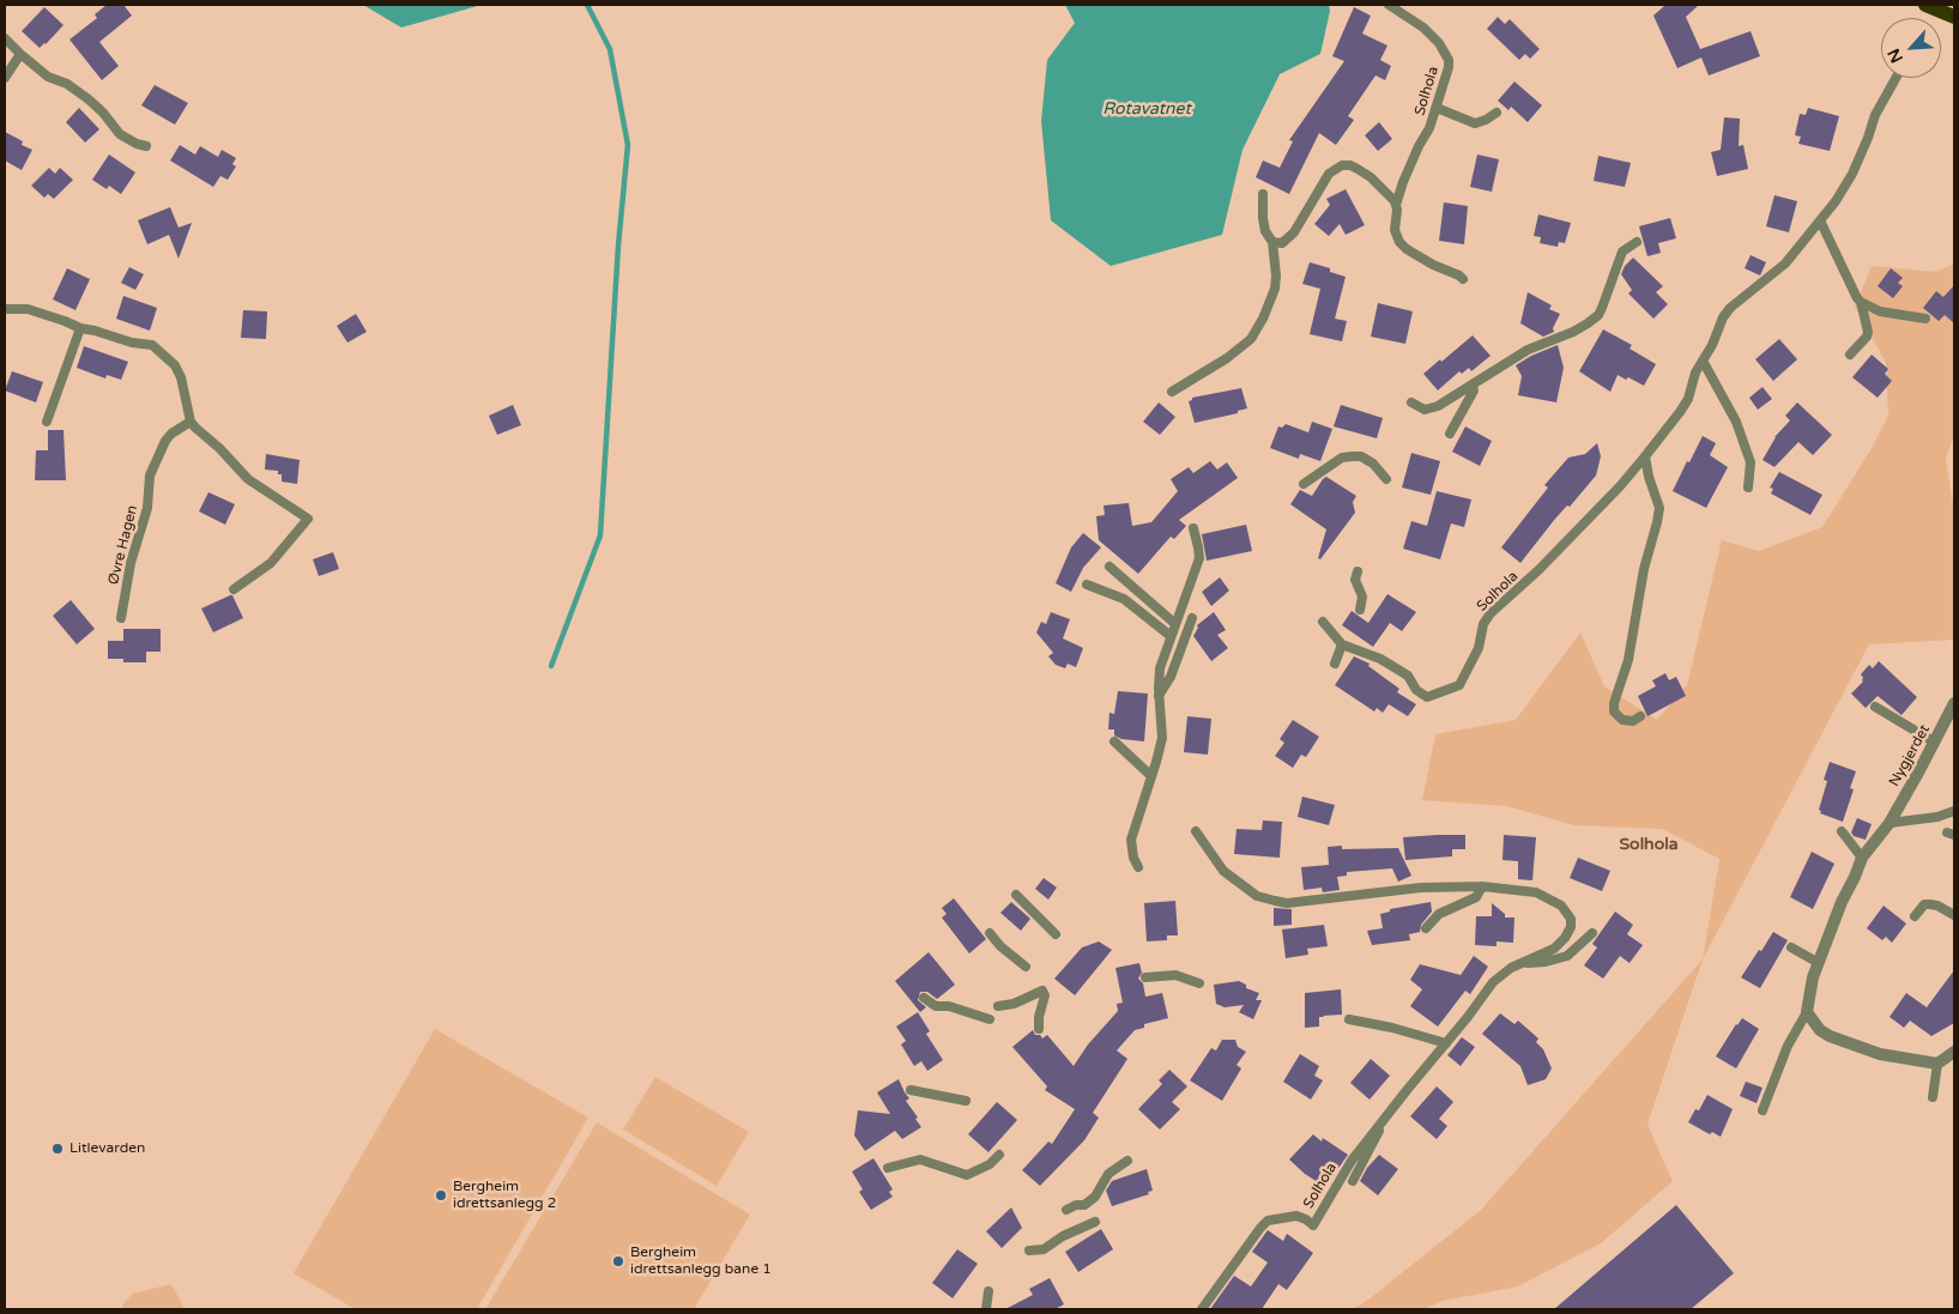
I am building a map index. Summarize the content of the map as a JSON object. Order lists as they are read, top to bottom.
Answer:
{
  "streets": {
    "street": ["Nygjerdet"],
    "lane": ["Solhola", "Øvre Hagen"]
  },
  "districts": ["Solhola"],
  "water": ["Rotavatnet"],
  "places": ["Litlevarden", "Bergheim idrettsanlegg 2", "Bergheim idrettsanlegg bane 1"],
  "north": "bottom left"
}
